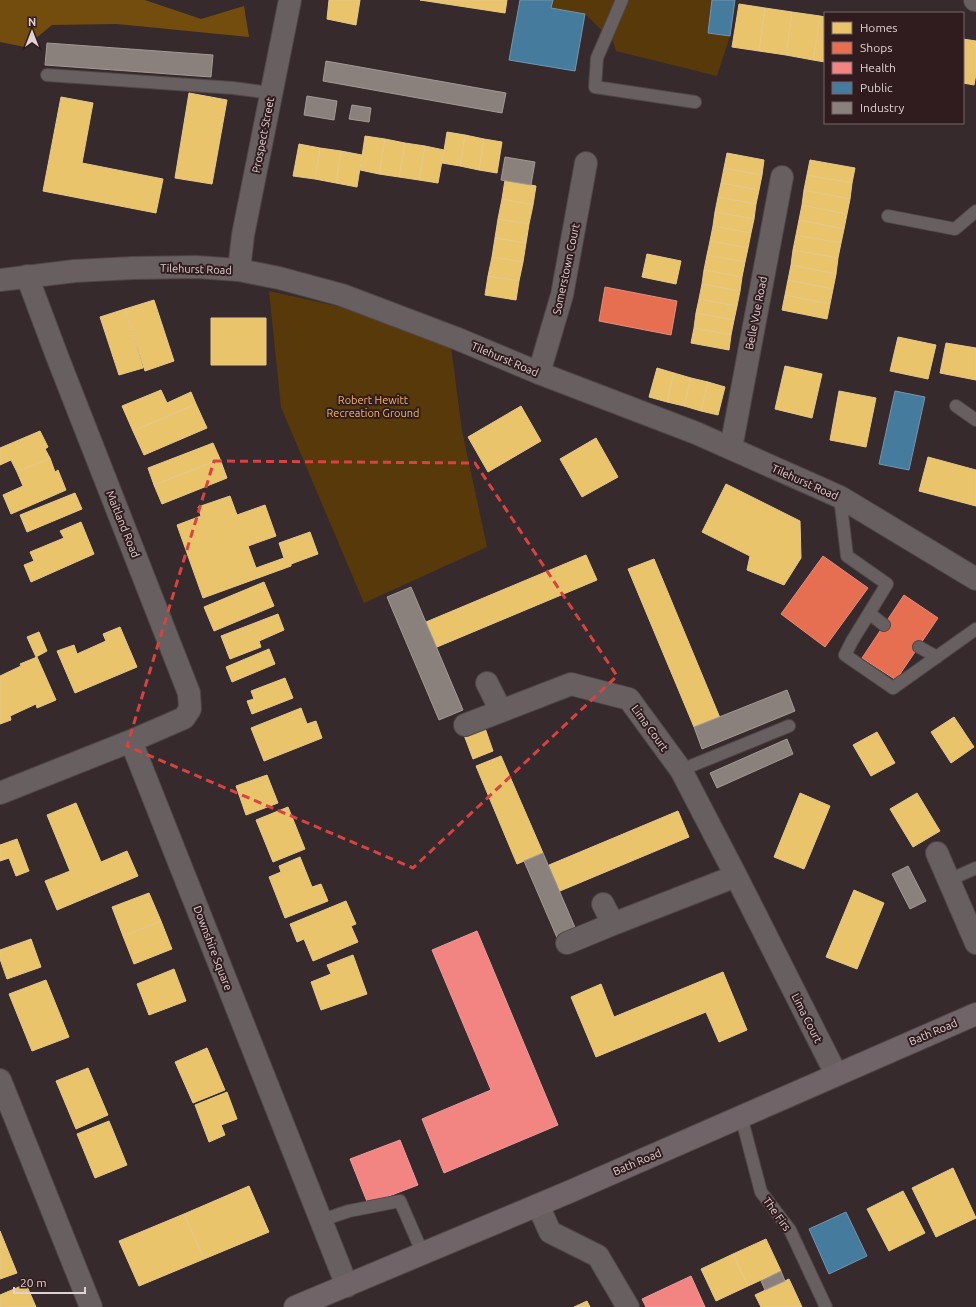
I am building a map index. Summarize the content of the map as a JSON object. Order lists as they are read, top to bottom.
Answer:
{
  "streets": {
    "main road": ["Bath Road"],
    "street": [
      "Prospect Street",
      "Tilehurst Road",
      "Somerstown Court",
      "Belle Vue Road",
      "Maitland Road",
      "Lima Court",
      "Downshire Square"
    ],
    "lane": ["The Firs"]
  },
  "crossings": [
    ["Prospect Street", "Tilehurst Road"],
    ["Tilehurst Road", "Somerstown Court"],
    ["Tilehurst Road", "Belle Vue Road"],
    ["Tilehurst Road", "Maitland Road"],
    ["Maitland Road", "Downshire Square"],
    ["Lima Court", "Bath Road"],
    ["Downshire Square", "Bath Road"],
    ["Bath Road", "The Firs"]
  ],
  "parks": ["Robert Hewitt Recreation Ground"],
  "legend": [
    "Homes",
    "Shops",
    "Health",
    "Public",
    "Industry"
  ],
  "scale_bar": "20 m",
  "north": "top"
}
